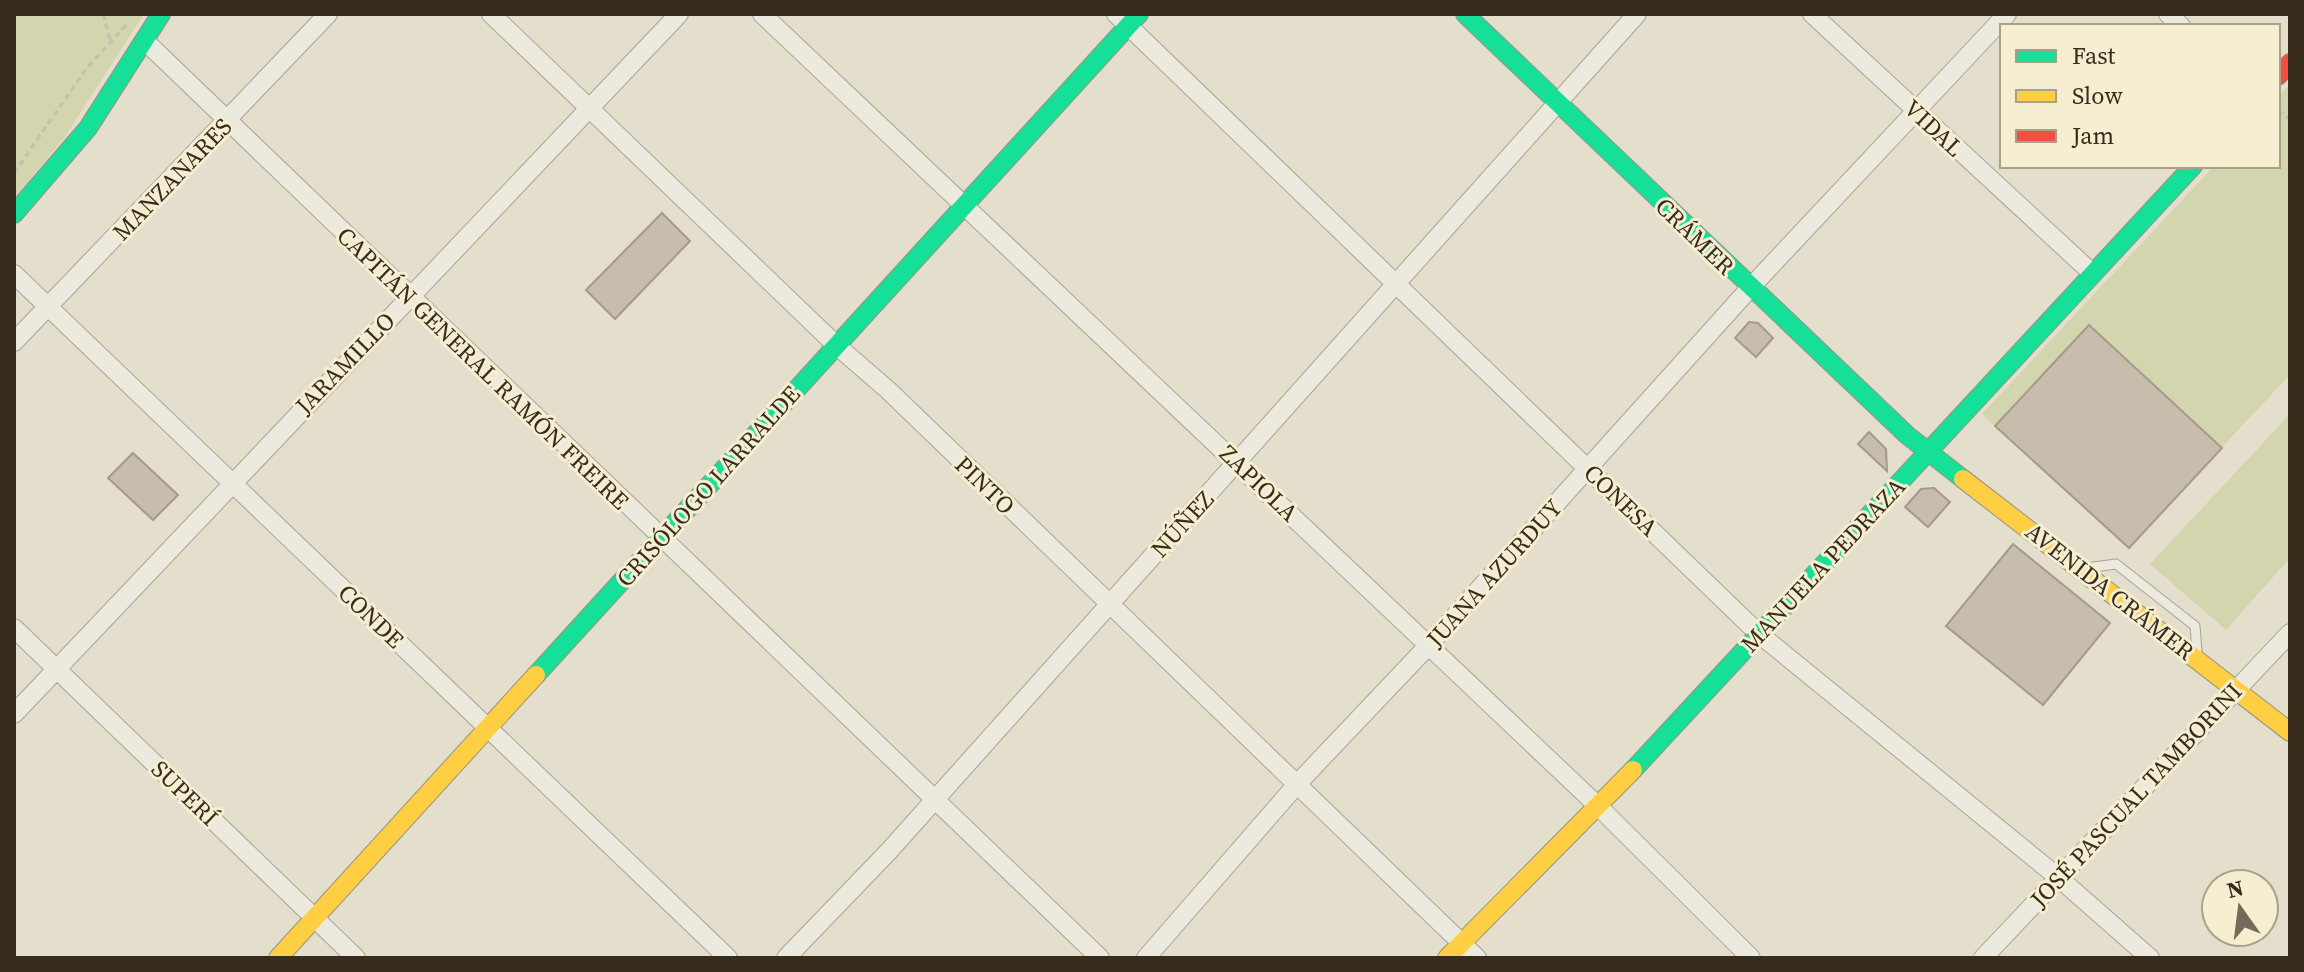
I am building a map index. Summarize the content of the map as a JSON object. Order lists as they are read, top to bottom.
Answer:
{
  "streets": {
    "street": [
      "VIDAL",
      "MANZANARES",
      "CRÁMER",
      "JARAMILLO",
      "CAPITÁN GENERAL RAMÓN FREIRE",
      "ZAPIOLA",
      "PINTO",
      "CRISÓLOGO LARRALDE",
      "CONESA",
      "NÚÑEZ",
      "MANUELA PEDRAZA",
      "JUANA AZURDUY",
      "AVENIDA CRÁMER",
      "CONDE",
      "SUPERÍ",
      "JOSÉ PASCUAL TAMBORINI"
    ]
  },
  "crossings": [
    ["VIDAL", "MANUELA PEDRAZA"],
    ["VIDAL", "JUANA AZURDUY"],
    ["MANZANARES", "CAPITÁN GENERAL RAMÓN FREIRE"],
    ["MANZANARES", "CONDE"],
    ["CRÁMER", "NÚÑEZ"],
    ["CRÁMER", "MANUELA PEDRAZA"],
    ["CRÁMER", "JUANA AZURDUY"],
    ["CRÁMER", "AVENIDA CRÁMER"],
    ["JARAMILLO", "CAPITÁN GENERAL RAMÓN FREIRE"],
    ["JARAMILLO", "PINTO"],
    ["JARAMILLO", "CONDE"],
    ["JARAMILLO", "SUPERÍ"],
    ["CAPITÁN GENERAL RAMÓN FREIRE", "CRISÓLOGO LARRALDE"],
    ["CAPITÁN GENERAL RAMÓN FREIRE", "NÚÑEZ"],
    ["ZAPIOLA", "CRISÓLOGO LARRALDE"],
    ["ZAPIOLA", "NÚÑEZ"],
    ["ZAPIOLA", "MANUELA PEDRAZA"],
    ["ZAPIOLA", "JUANA AZURDUY"],
    ["PINTO", "CRISÓLOGO LARRALDE"],
    ["PINTO", "NÚÑEZ"],
    ["PINTO", "MANUELA PEDRAZA"],
    ["PINTO", "JUANA AZURDUY"],
    ["CRISÓLOGO LARRALDE", "CONESA"],
    ["CRISÓLOGO LARRALDE", "CONDE"],
    ["CRISÓLOGO LARRALDE", "SUPERÍ"],
    ["CONESA", "NÚÑEZ"],
    ["CONESA", "MANUELA PEDRAZA"],
    ["CONESA", "JUANA AZURDUY"],
    ["CONESA", "JOSÉ PASCUAL TAMBORINI"],
    ["MANUELA PEDRAZA", "AVENIDA CRÁMER"],
    ["AVENIDA CRÁMER", "JOSÉ PASCUAL TAMBORINI"]
  ],
  "legend": ["Fast", "Slow", "Jam"],
  "north": "top"
}
